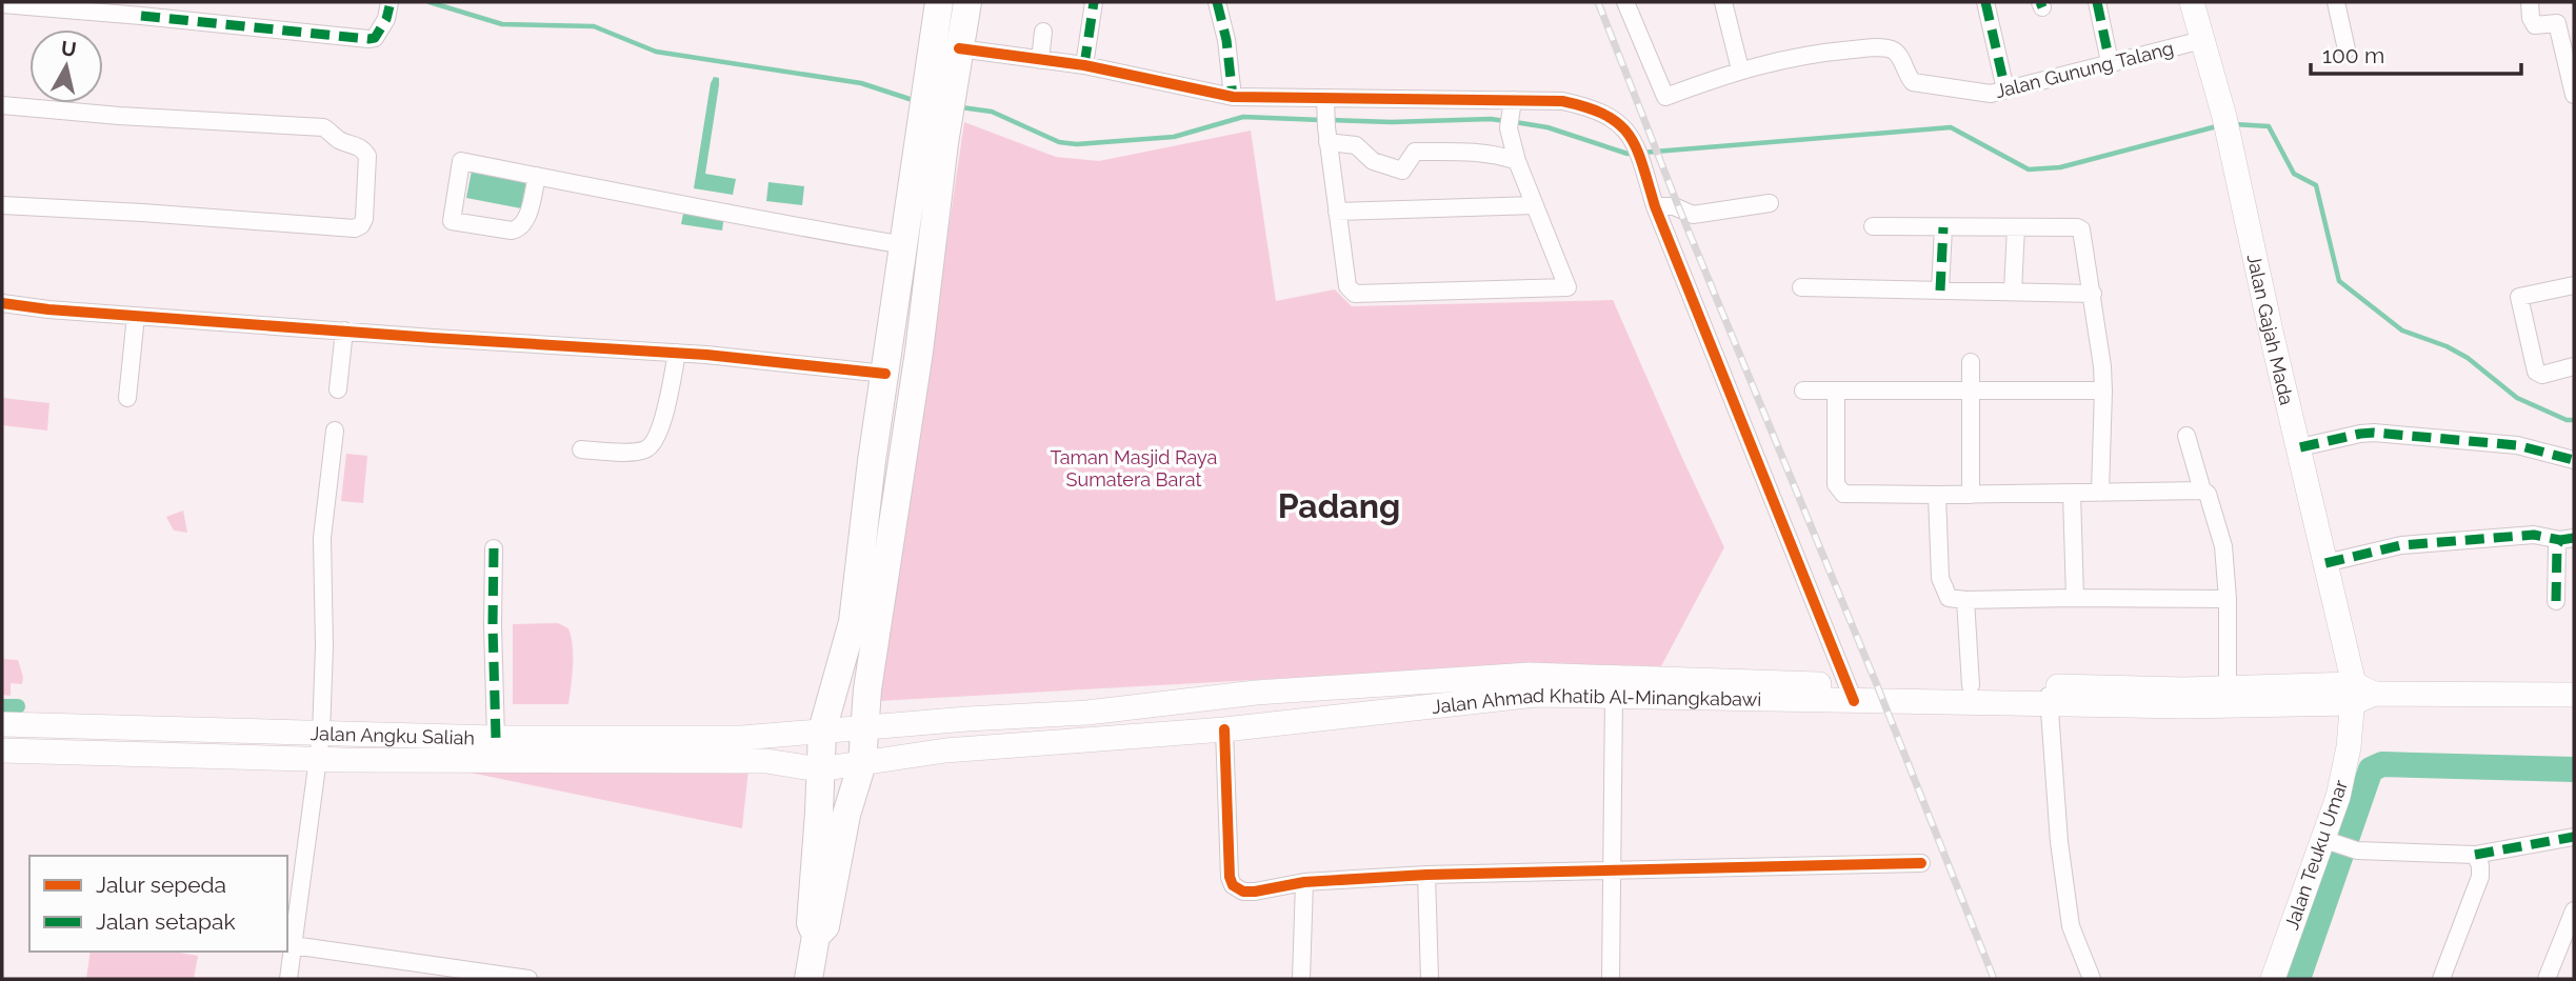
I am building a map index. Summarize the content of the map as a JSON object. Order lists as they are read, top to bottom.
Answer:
{
  "streets": {
    "main road": [
      "Jalan Gajah Mada",
      "Jalan Ahmad Khatib Al-Minangkabawi",
      "Jalan Angku Saliah",
      "Jalan Teuku Umar"
    ],
    "street": ["Jalan Gunung Talang"]
  },
  "crossings": [
    ["Jalan Gunung Talang", "Jalan Gajah Mada"],
    ["Jalan Gajah Mada", "Jalan Ahmad Khatib Al-Minangkabawi"],
    ["Jalan Gajah Mada", "Jalan Teuku Umar"],
    ["Jalan Ahmad Khatib Al-Minangkabawi", "Jalan Angku Saliah"],
    ["Jalan Ahmad Khatib Al-Minangkabawi", "Jalan Teuku Umar"]
  ],
  "districts": ["Padang"],
  "parks": ["Taman Masjid Raya Sumatera Barat"],
  "legend": ["Jalur sepeda", "Jalan setapak"],
  "scale_bar": "100 m",
  "north": "top"
}
